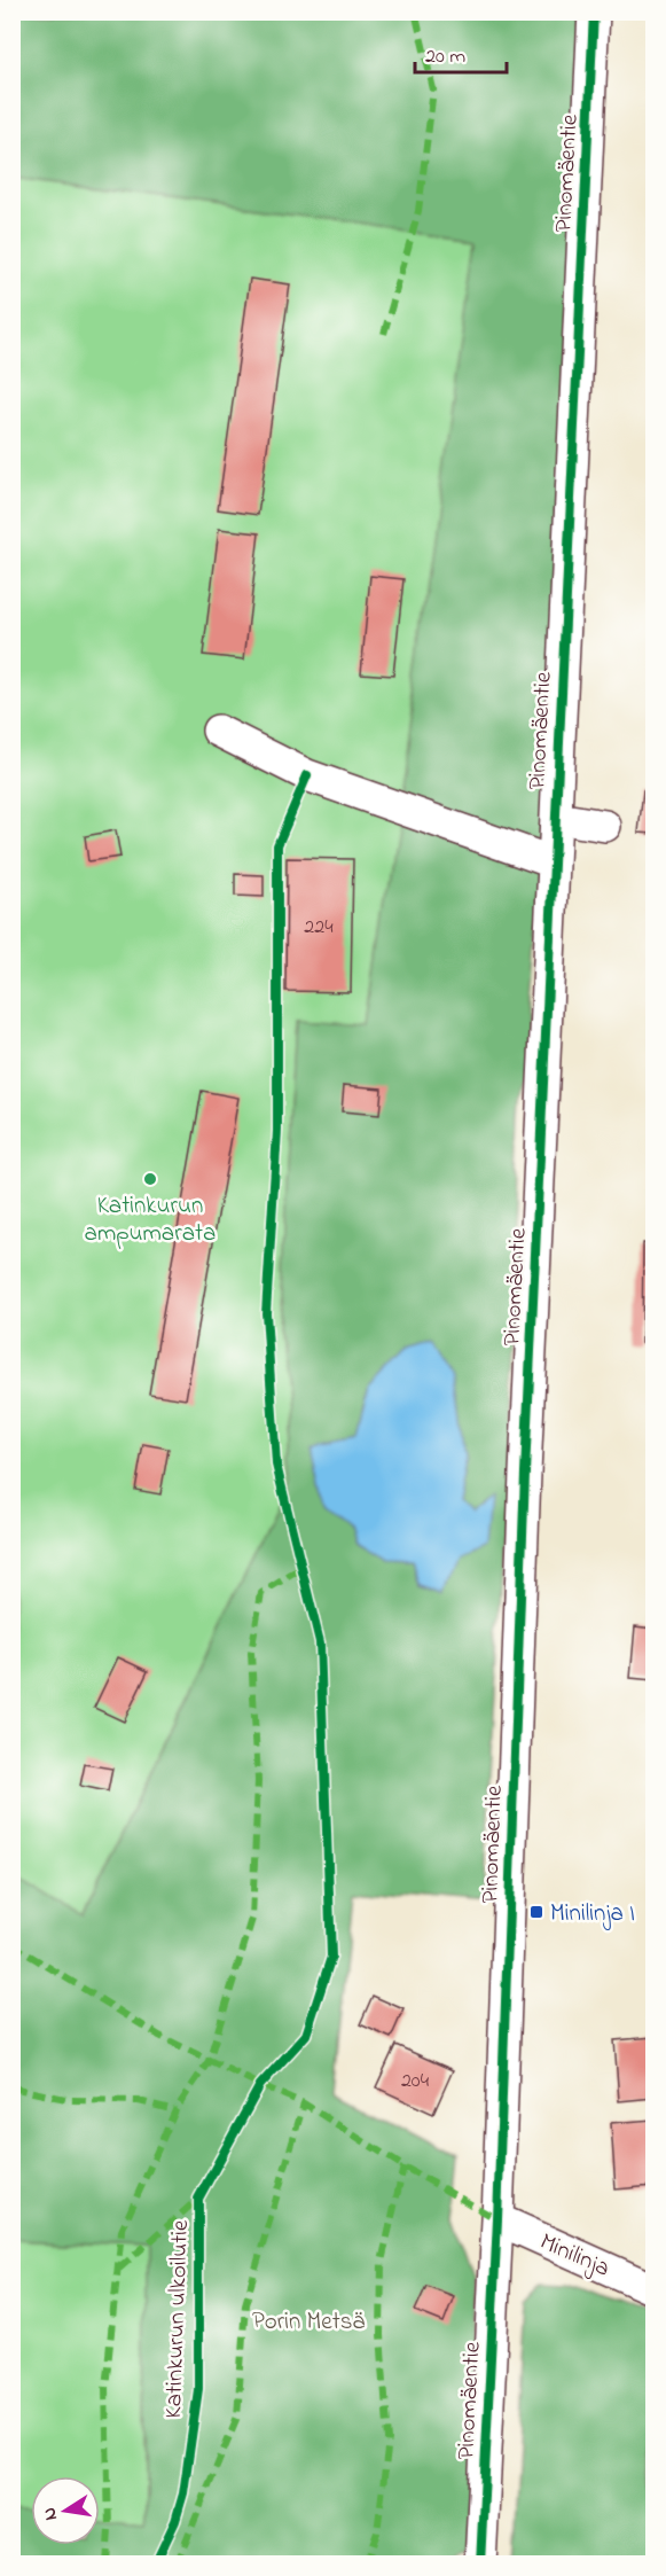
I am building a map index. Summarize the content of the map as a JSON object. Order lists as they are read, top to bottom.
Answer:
{
  "streets": {
    "street": ["Pinomäentie", "Minilinja"],
    "cycle path": ["Katinkurun ulkoilutie"]
  },
  "crossings": [
    ["Pinomäentie", "Minilinja"]
  ],
  "parks": ["Porin Metsä"],
  "places": {
    "other": ["Katinkurun ampumarata"],
    "transit": ["Minilinja I"]
  },
  "house_numbers": ["224", "204"],
  "scale_bar": "20 m",
  "north": "left"
}
